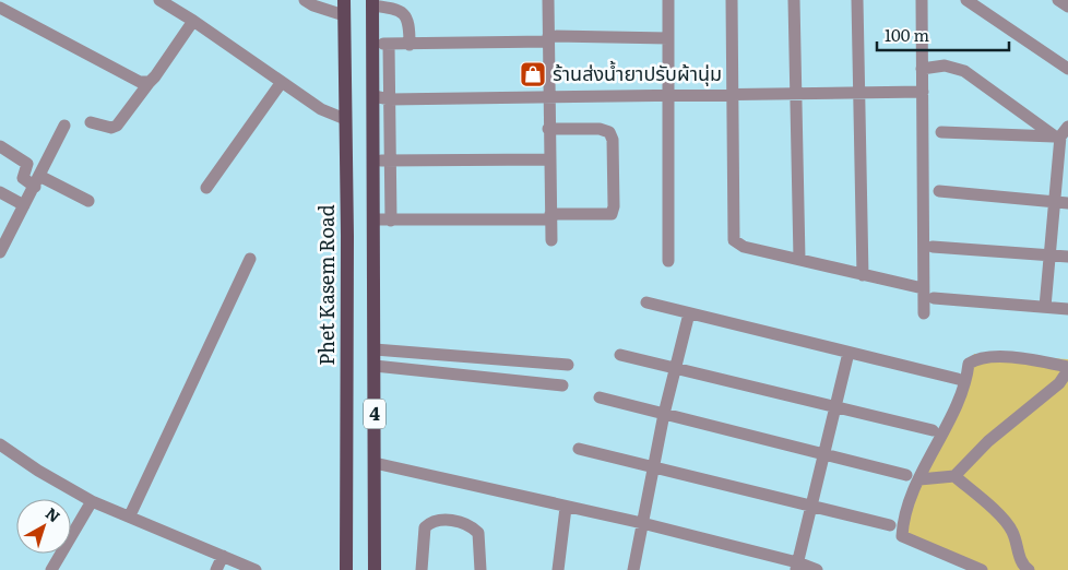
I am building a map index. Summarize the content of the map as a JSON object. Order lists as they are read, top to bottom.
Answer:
{
  "streets": {
    "main road": ["Phet Kasem Road", "4"]
  },
  "places": {
    "shop": ["ร้านส่งน้ำยาปรับผ้านุ่ม"]
  },
  "scale_bar": "100 m",
  "north": "top right"
}
